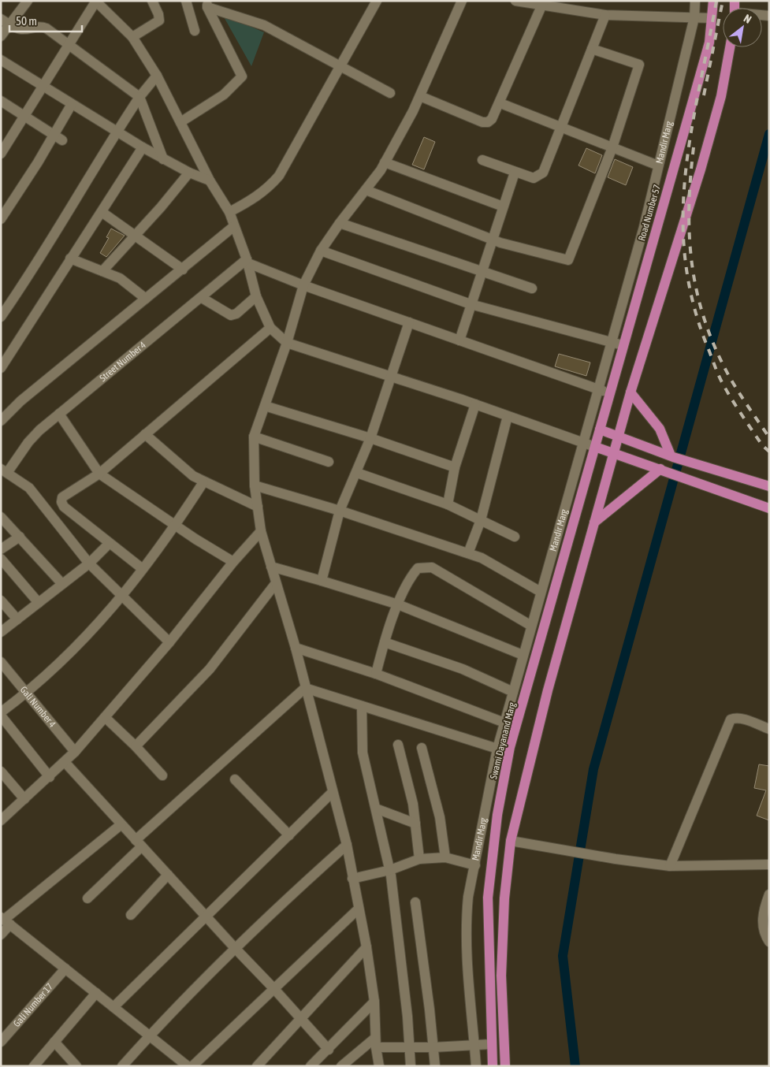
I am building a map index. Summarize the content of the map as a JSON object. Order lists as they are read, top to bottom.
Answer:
{
  "streets": {
    "main road": ["Road Number 57", "Swami Dayanand Marg"],
    "street": [
      "Mandir Marg",
      "Street Number 4",
      "Gali Number 4",
      "Gali Number 17"
    ]
  },
  "crossings": [
    ["Road Number 57", "Swami Dayanand Marg"]
  ],
  "scale_bar": "50 m",
  "north": "top right"
}
